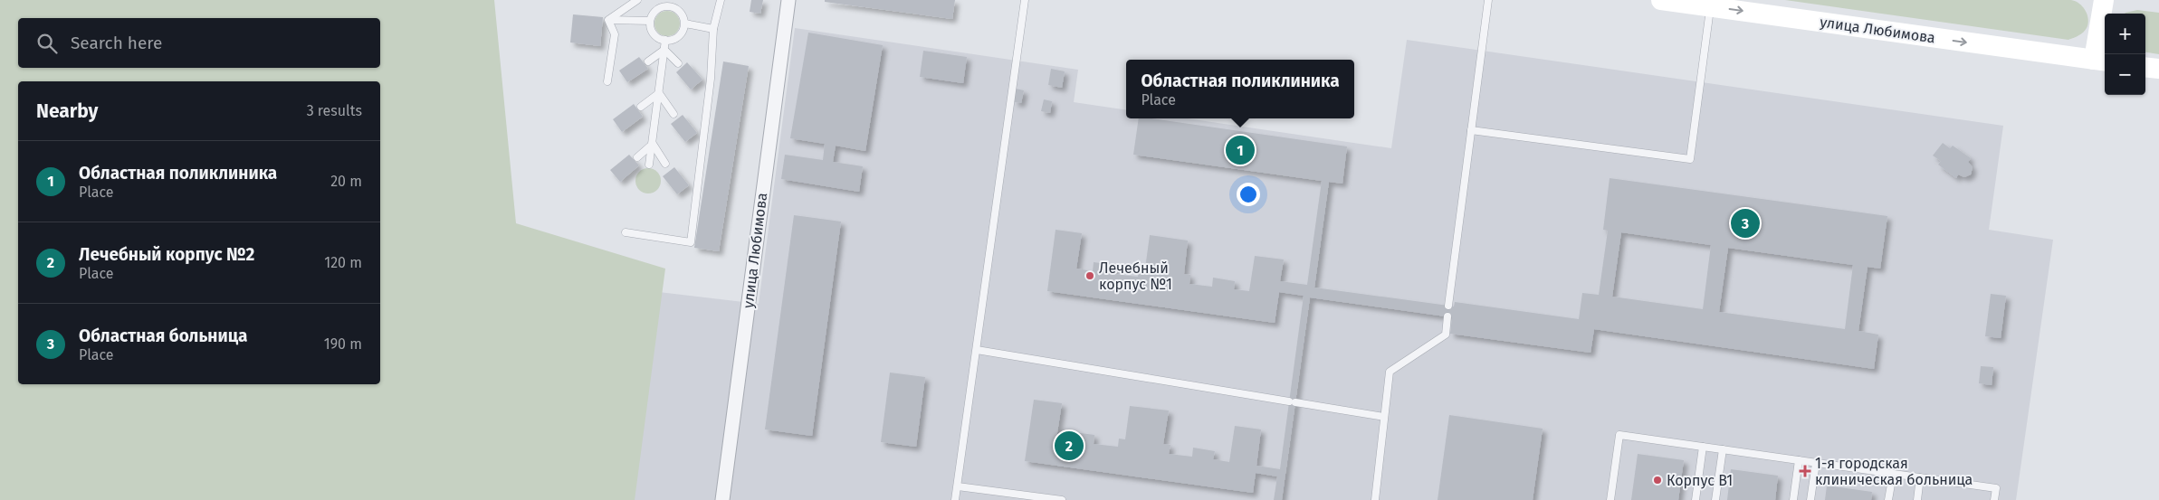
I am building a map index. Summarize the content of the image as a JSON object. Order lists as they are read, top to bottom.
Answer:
{
  "streets": {
    "main road": ["улица Любимова"]
  },
  "one_way": ["улица Любимова"],
  "places": {
    "other": ["Лечебный корпус №1", "Корпус В1"],
    "health": ["1-я городская клиническая больница"]
  },
  "page": {
    "map_buttons": ["+", "−"],
    "search": "Search here",
    "popup": ["Областная поликлиника", "Place"],
    "heading": ["Nearby", "3 results"],
    "pins": ["1", "3", "2"],
    "list": [
      {
        "mark": "1",
        "name": "Областная поликлиника",
        "note": "Place",
        "value": "20 m"
      },
      {
        "mark": "2",
        "name": "Лечебный корпус №2",
        "note": "Place",
        "value": "120 m"
      },
      {
        "mark": "3",
        "name": "Областная больница",
        "note": "Place",
        "value": "190 m"
      }
    ]
  }
}
